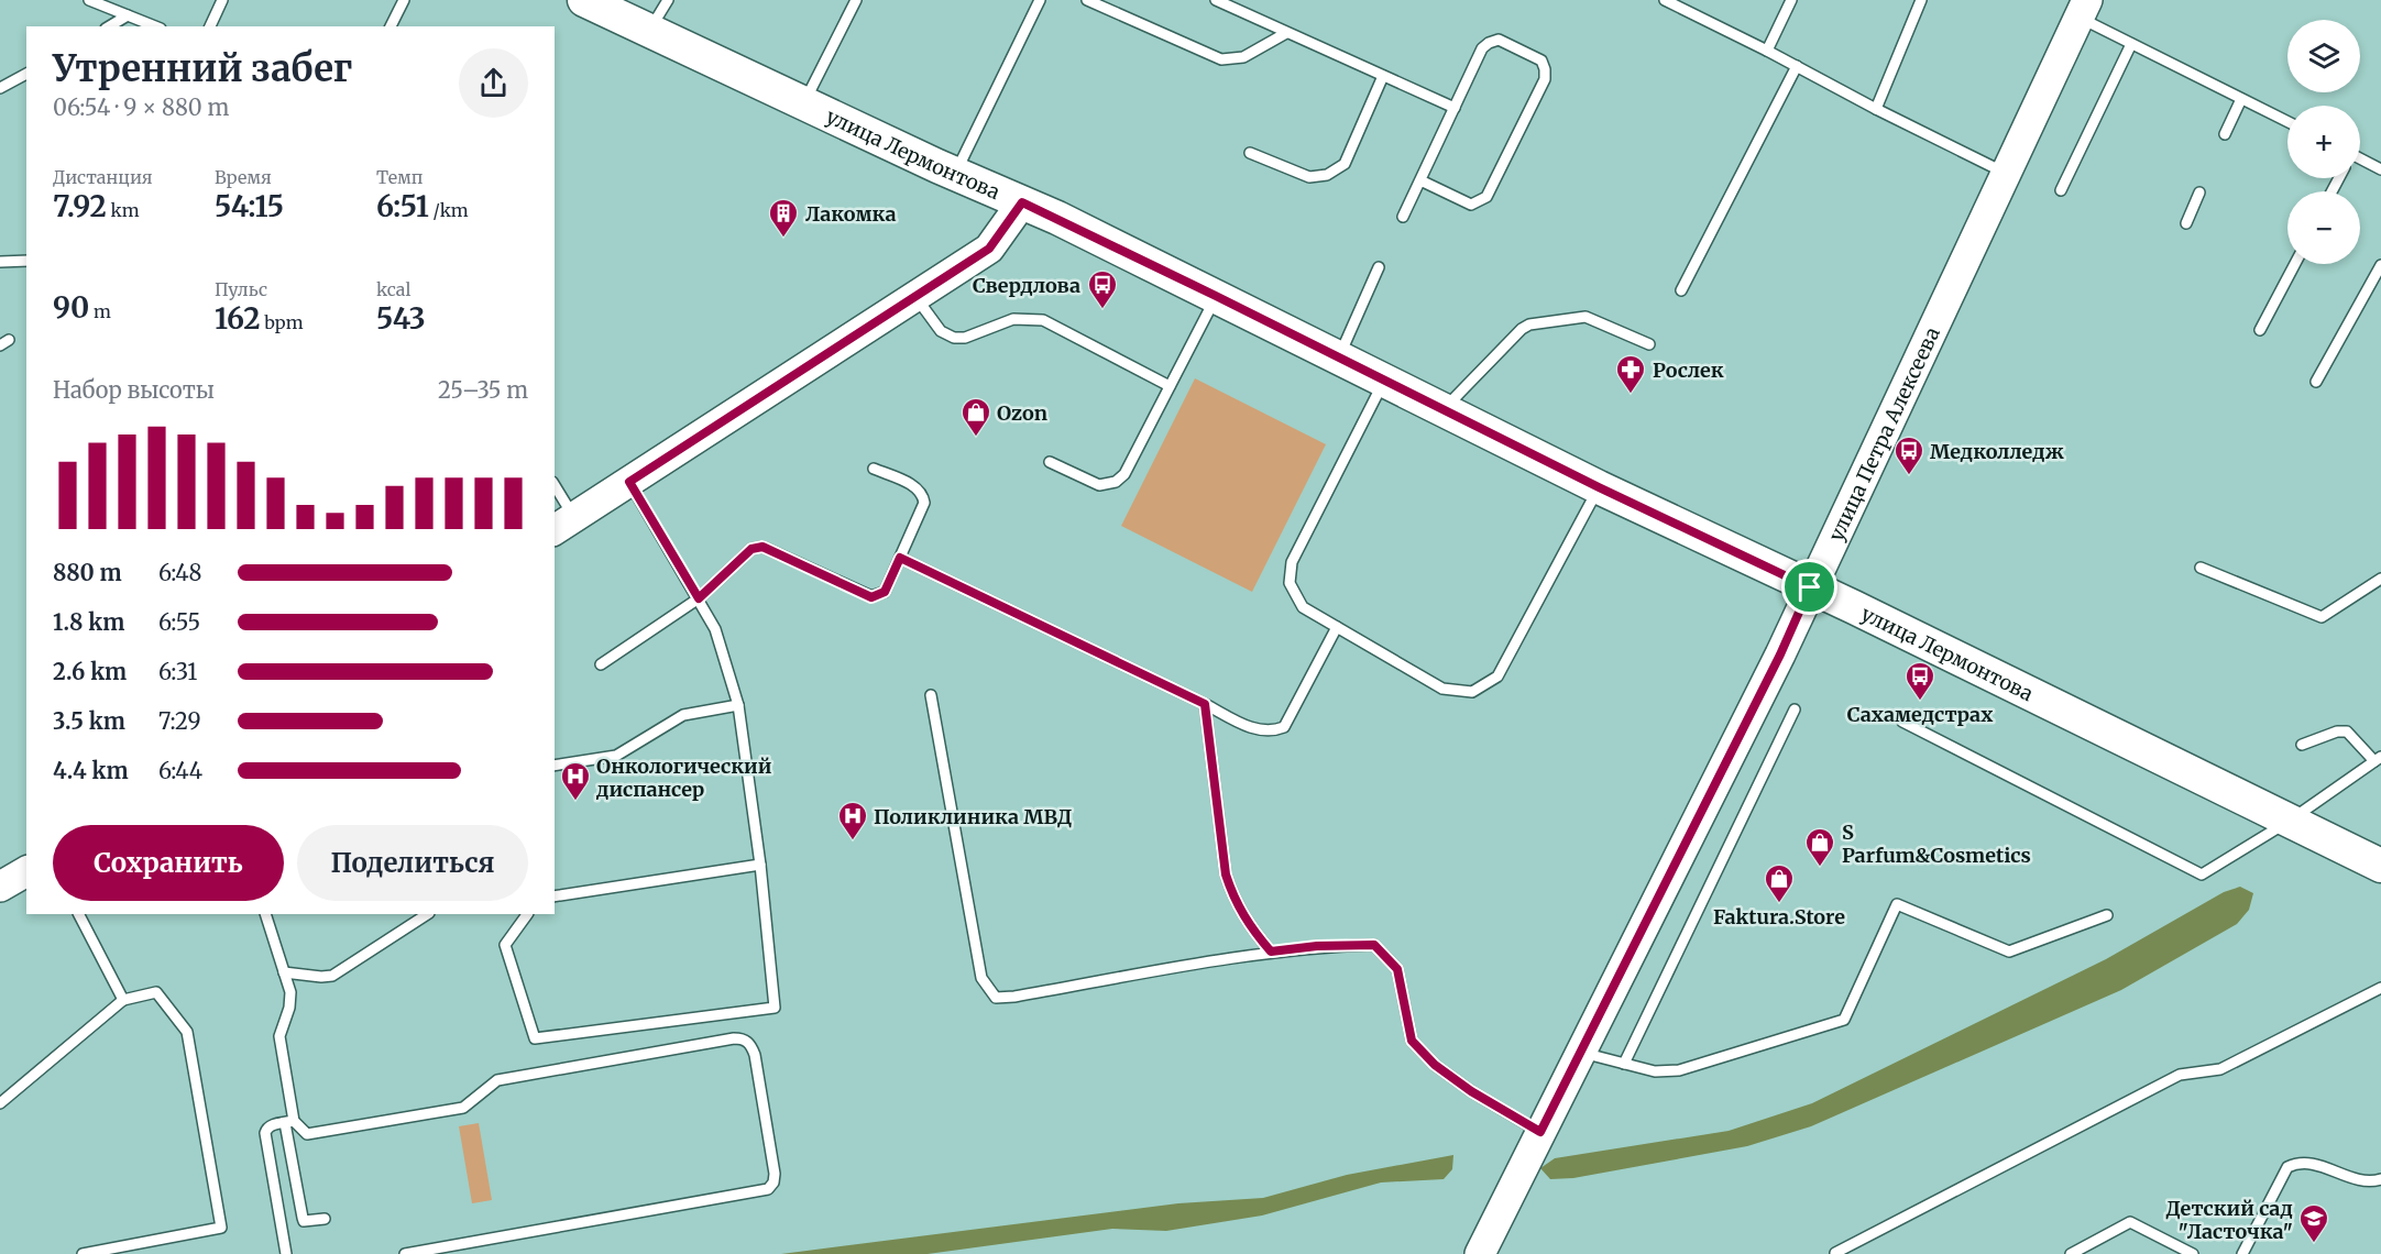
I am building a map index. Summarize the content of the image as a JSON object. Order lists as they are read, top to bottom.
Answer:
{
  "streets": {
    "main road": ["улица Лермонтова", "улица Петра Алексеева"]
  },
  "crossings": [
    ["улица Лермонтова", "улица Петра Алексеева"]
  ],
  "places": {
    "building": ["Лакомка"],
    "bus stop": ["Свердлова", "Медколледж", "Сахамедстрах"],
    "pharmacy": ["Рослек"],
    "shop": ["Ozon", "S Parfum&Cosmetics", "Faktura.Store"],
    "hospital": ["Онкологический диспансер", "Поликлиника МВД"],
    "school or university": ["Детский сад \"Ласточка\""]
  },
  "page": {
    "map_buttons": ["+", "−"],
    "heading": ["Утренний забег", "06:54 · 9 × 880 m"],
    "stats": [
      ["Дистанция", "7.92 km"],
      ["Время", "54:15"],
      ["Темп", "6:51 /km"],
      ["90 m"],
      ["Пульс", "162 bpm"],
      ["kcal", "543"]
    ],
    "chart": ["Набор высоты", "25–35 m"],
    "list": [
      {
        "name": "880 m",
        "note": "6:48"
      },
      {
        "name": "1.8 km",
        "note": "6:55"
      },
      {
        "name": "2.6 km",
        "note": "6:31"
      },
      {
        "name": "3.5 km",
        "note": "7:29"
      },
      {
        "name": "4.4 km",
        "note": "6:44"
      }
    ],
    "buttons": ["Сохранить", "Поделиться"]
  }
}
